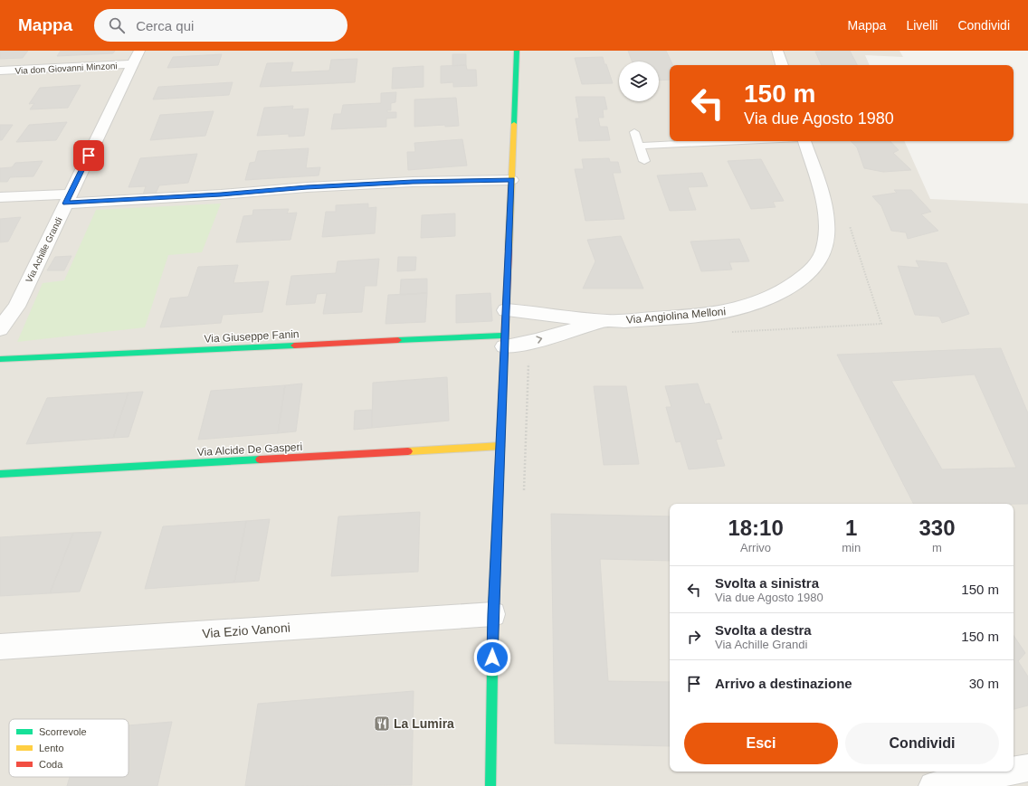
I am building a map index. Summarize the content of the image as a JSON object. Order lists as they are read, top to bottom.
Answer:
{
  "streets": {
    "main road": ["Via Giuseppe Fanin", "Via Alcide De Gasperi"],
    "street": [
      "Via don Giovanni Minzoni",
      "Via Achille Grandi",
      "Via Angiolina Melloni",
      "Via Ezio Vanoni"
    ]
  },
  "crossings": [
    ["Via don Giovanni Minzoni", "Via Achille Grandi"],
    ["Via Angiolina Melloni", "Via Giuseppe Fanin"]
  ],
  "places": {
    "restaurant": ["La Lumira"]
  },
  "legend": ["Scorrevole", "Lento", "Coda"],
  "page": {
    "header": "Mappa",
    "search": "Cerca qui",
    "nav": ["Mappa", "Livelli", "Condividi"],
    "turn": ["150 m", "Via due Agosto 1980"],
    "eta": [
      "18:10",
      "Arrivo",
      "1",
      "min",
      "330",
      "m"
    ],
    "list": [
      {
        "name": "Svolta a sinistra",
        "note": "Via due Agosto 1980",
        "value": "150 m"
      },
      {
        "name": "Svolta a destra",
        "note": "Via Achille Grandi",
        "value": "150 m"
      },
      {
        "name": "Arrivo a destinazione",
        "value": "30 m"
      }
    ],
    "buttons": ["Esci", "Condividi"]
  }
}
